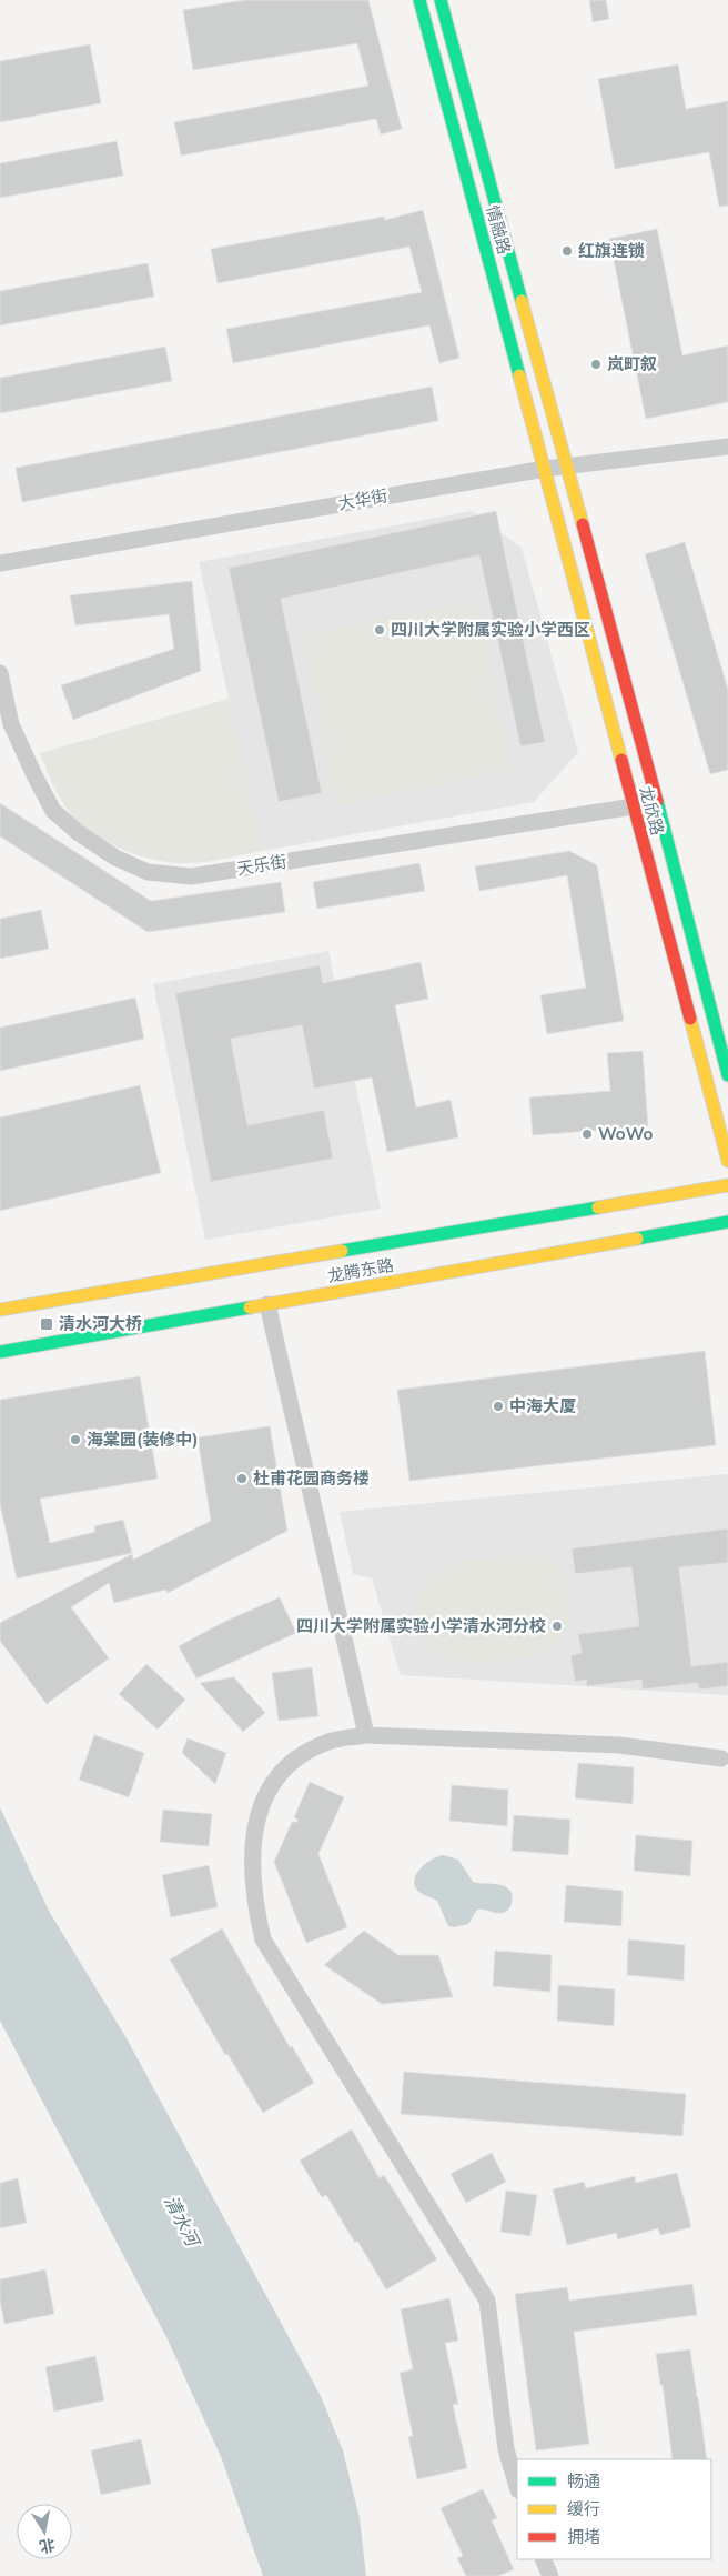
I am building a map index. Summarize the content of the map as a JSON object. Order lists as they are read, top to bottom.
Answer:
{
  "streets": {
    "street": [
      "情融路",
      "大华街",
      "龙欣路",
      "天乐街",
      "龙腾东路"
    ]
  },
  "crossings": [
    ["情融路", "大华街"],
    ["情融路", "龙欣路"],
    ["大华街", "龙欣路"],
    ["龙欣路", "天乐街"]
  ],
  "water": ["清水河"],
  "places": {
    "other": [
      "红旗连锁",
      "岚町叙",
      "四川大学附属实验小学西区",
      "WoWo",
      "中海大厦",
      "海棠园(装修中)",
      "杜甫花园商务楼",
      "四川大学附属实验小学清水河分校"
    ],
    "transit": ["清水河大桥"]
  },
  "legend": ["畅通", "缓行", "拥堵"],
  "north": "bottom"
}
